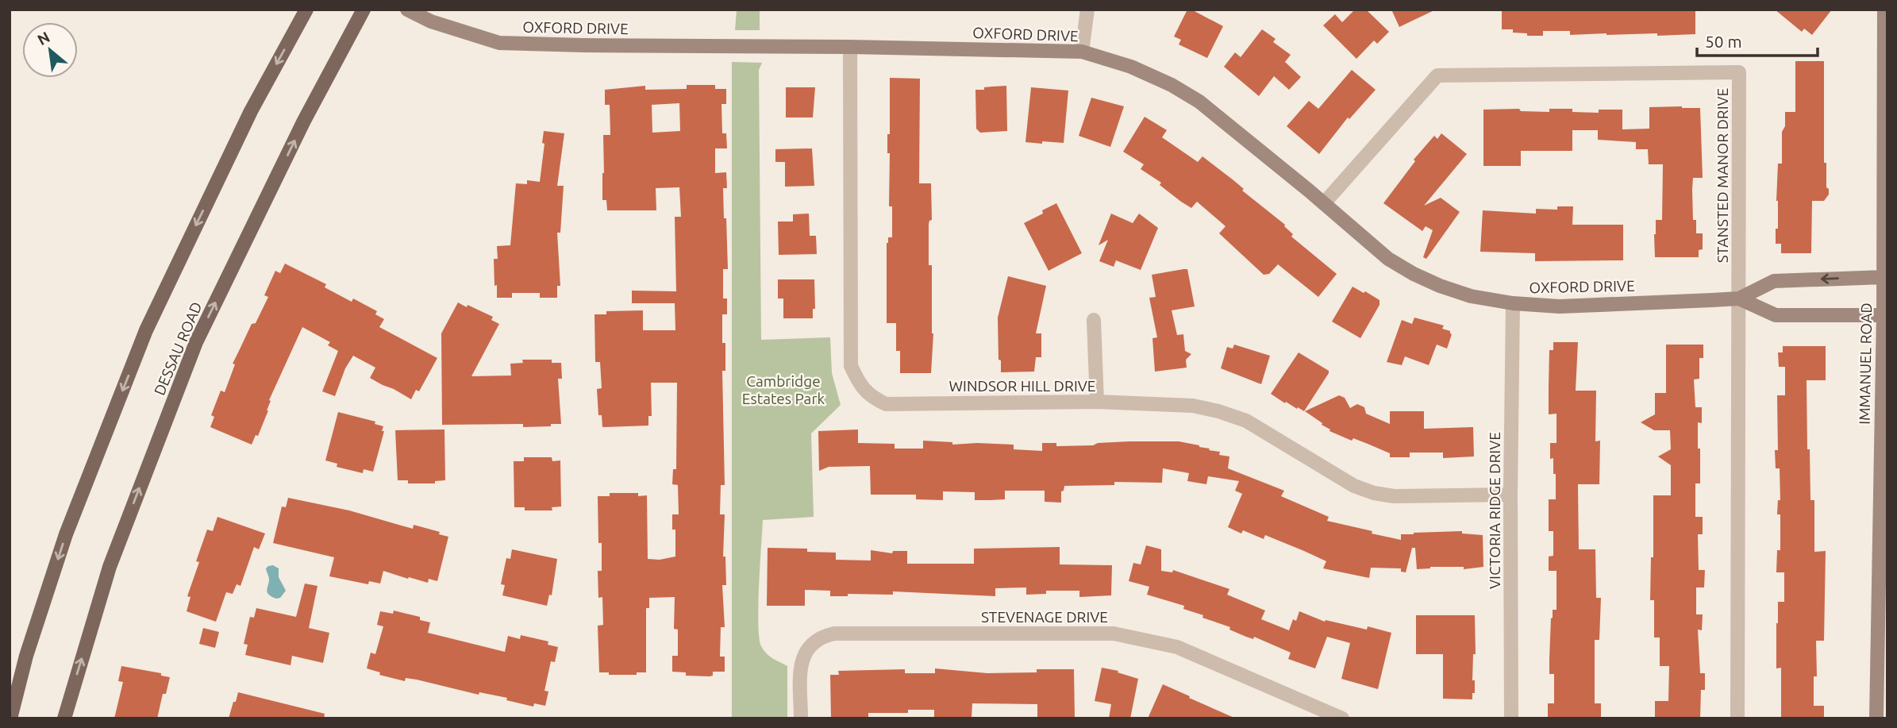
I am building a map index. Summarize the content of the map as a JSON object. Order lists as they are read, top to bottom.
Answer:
{
  "streets": {
    "main road": ["DESSAU ROAD"],
    "street": [
      "OXFORD DRIVE",
      "STANSTED MANOR DRIVE",
      "IMMANUEL ROAD",
      "WINDSOR HILL DRIVE",
      "VICTORIA RIDGE DRIVE",
      "STEVENAGE DRIVE"
    ]
  },
  "crossings": [
    ["OXFORD DRIVE", "STANSTED MANOR DRIVE"],
    ["OXFORD DRIVE", "WINDSOR HILL DRIVE"],
    ["OXFORD DRIVE", "VICTORIA RIDGE DRIVE"],
    ["WINDSOR HILL DRIVE", "VICTORIA RIDGE DRIVE"]
  ],
  "parks": ["Cambridge Estates Park"],
  "scale_bar": "50 m",
  "north": "top left"
}
